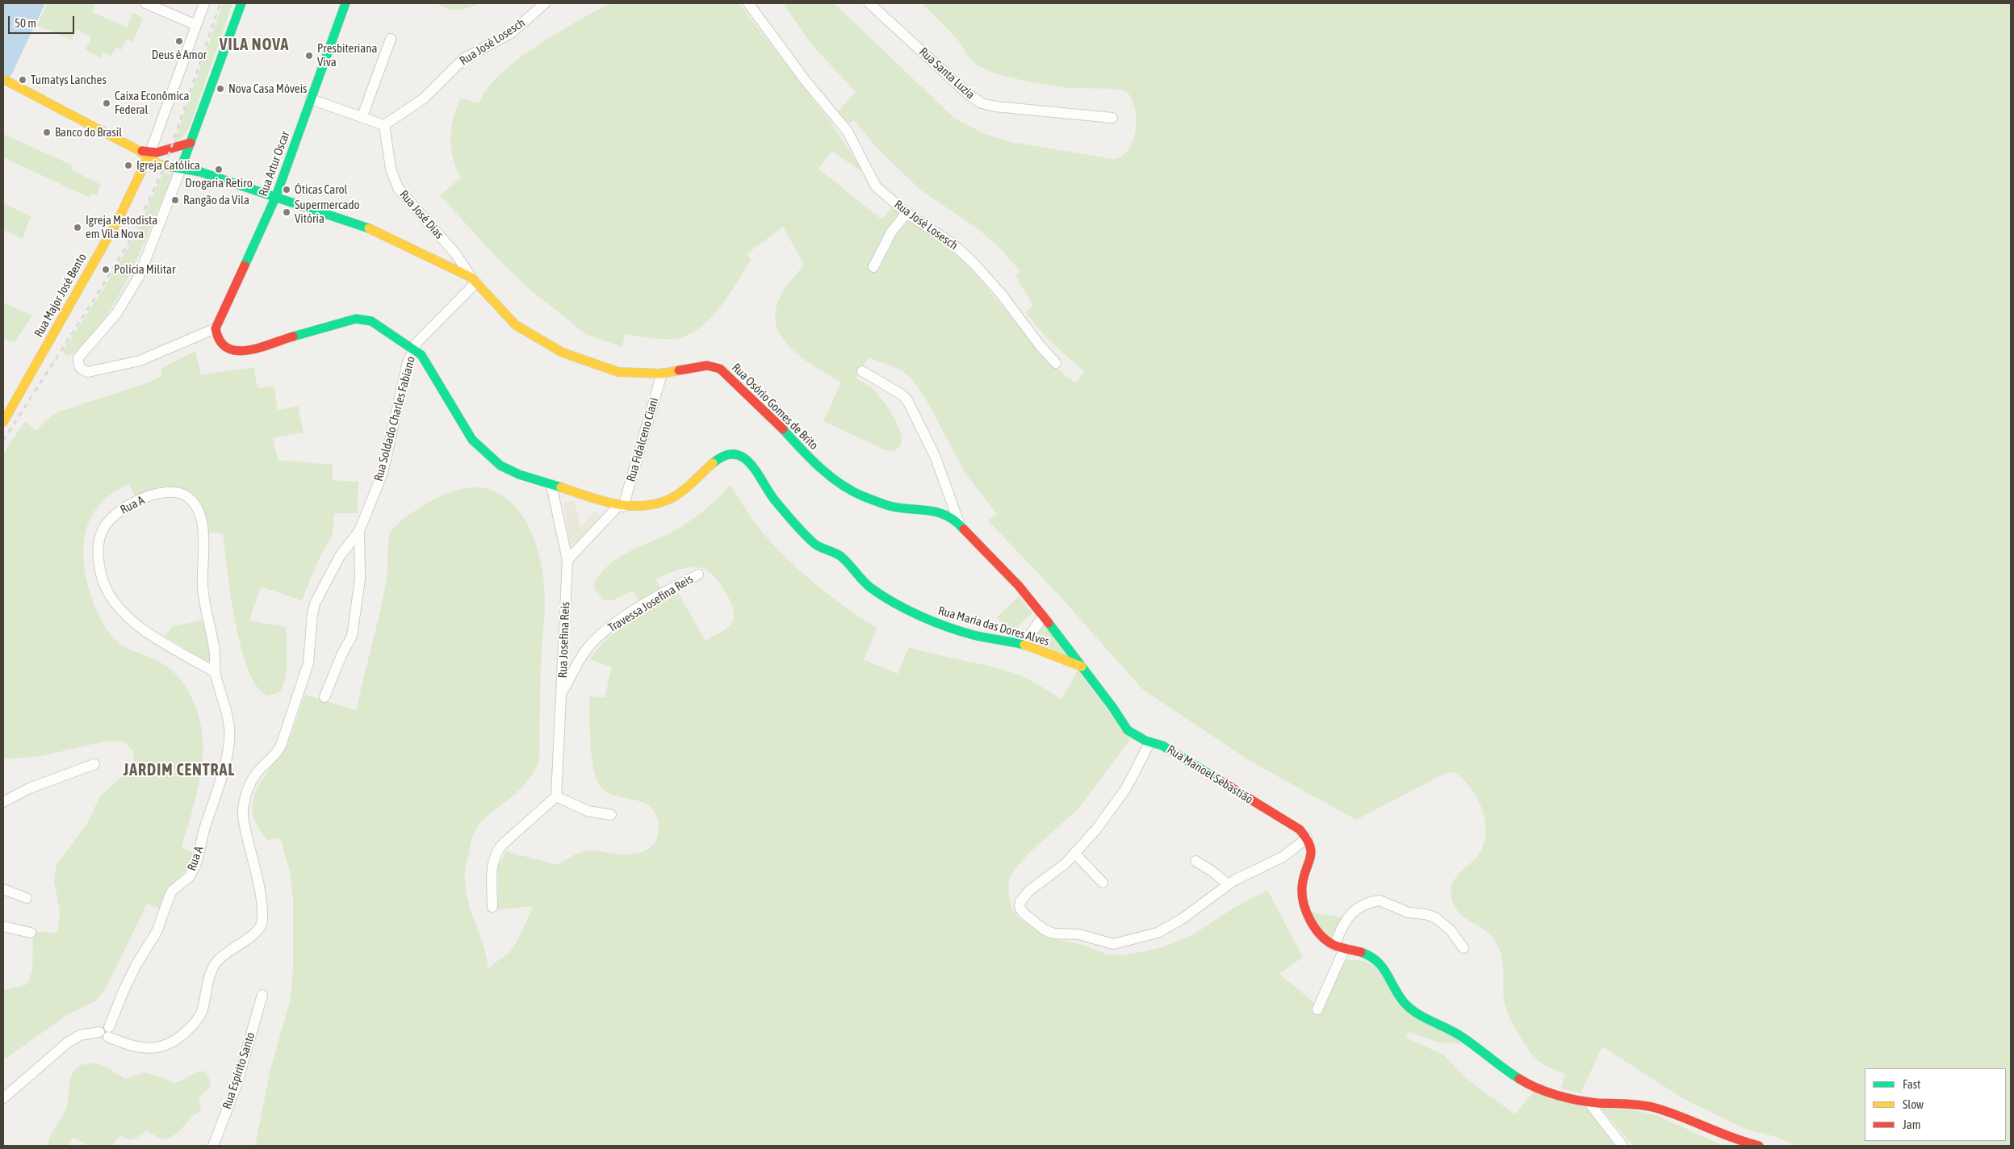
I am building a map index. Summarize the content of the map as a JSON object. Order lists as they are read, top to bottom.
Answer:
{
  "streets": {
    "street": [
      "Rua José Losesch",
      "Rua Santa Luzia",
      "Rua Artur Oscar",
      "Rua José Dias",
      "Rua Major José Bento",
      "Rua Osório Gomes de Brito",
      "Rua Soldado Charles Fabiano",
      "Rua Fidalceno Ciani",
      "Rua A",
      "Travessa Josefina Reis",
      "Rua Maria das Dores Alves",
      "Rua Josefina Reis",
      "Rua Manoel Sebastião",
      "Rua Espírito Santo"
    ]
  },
  "crossings": [
    ["Rua José Losesch", "Rua José Dias"],
    ["Rua Artur Oscar", "Rua Osório Gomes de Brito"],
    ["Rua José Dias", "Rua Osório Gomes de Brito"],
    ["Rua José Dias", "Rua Soldado Charles Fabiano"],
    ["Rua Major José Bento", "Rua Osório Gomes de Brito"],
    ["Rua Osório Gomes de Brito", "Rua Soldado Charles Fabiano"],
    ["Rua Osório Gomes de Brito", "Rua Fidalceno Ciani"],
    ["Rua Osório Gomes de Brito", "Rua Maria das Dores Alves"],
    ["Rua Osório Gomes de Brito", "Rua Manoel Sebastião"],
    ["Rua Fidalceno Ciani", "Rua Maria das Dores Alves"],
    ["Travessa Josefina Reis", "Rua Josefina Reis"],
    ["Rua Maria das Dores Alves", "Rua Manoel Sebastião"]
  ],
  "districts": ["VILA NOVA", "JARDIM CENTRAL"],
  "places": [
    "Deus é Amor",
    "Presbiteriana Viva",
    "Tumatys Lanches",
    "Nova Casa Móveis",
    "Caixa Econômica Federal",
    "Banco do Brasil",
    "Igreja Católica",
    "Drogaria Retiro",
    "Óticas Carol",
    "Rangão da Vila",
    "Supermercado Vitória",
    "Igreja Metodista em Vila Nova",
    "Polícia Militar"
  ],
  "legend": ["Fast", "Slow", "Jam"],
  "scale_bar": "50 m"
}
